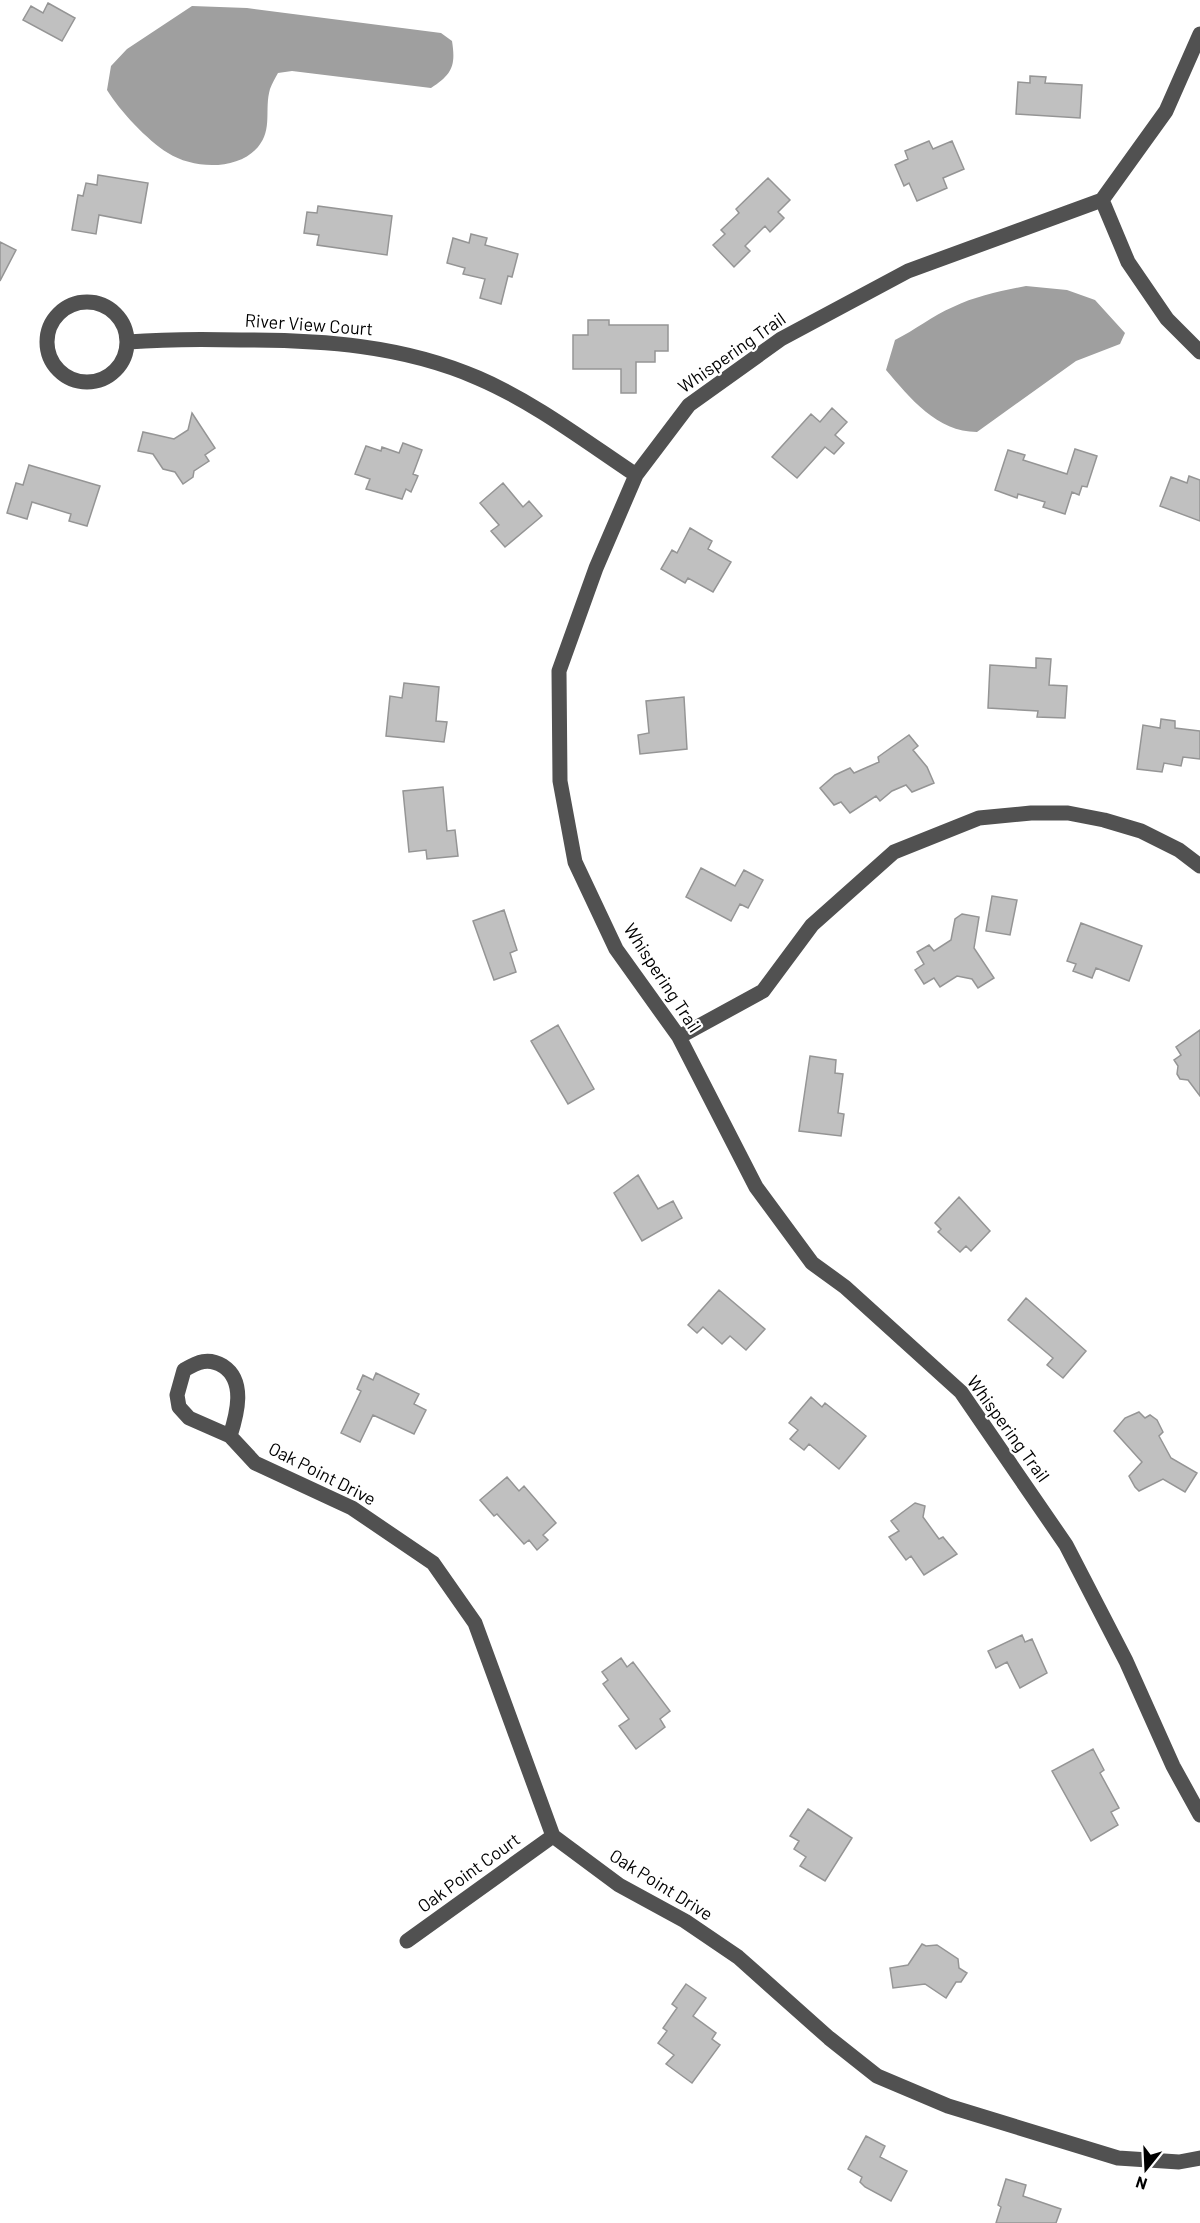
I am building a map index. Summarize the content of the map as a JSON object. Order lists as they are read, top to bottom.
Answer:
{
  "streets": {
    "street": [
      "River View Court",
      "Whispering Trail",
      "Oak Point Drive",
      "Oak Point Court"
    ]
  },
  "crossings": [
    ["River View Court", "Whispering Trail"],
    ["Oak Point Drive", "Oak Point Court"]
  ],
  "north": "bottom"
}
